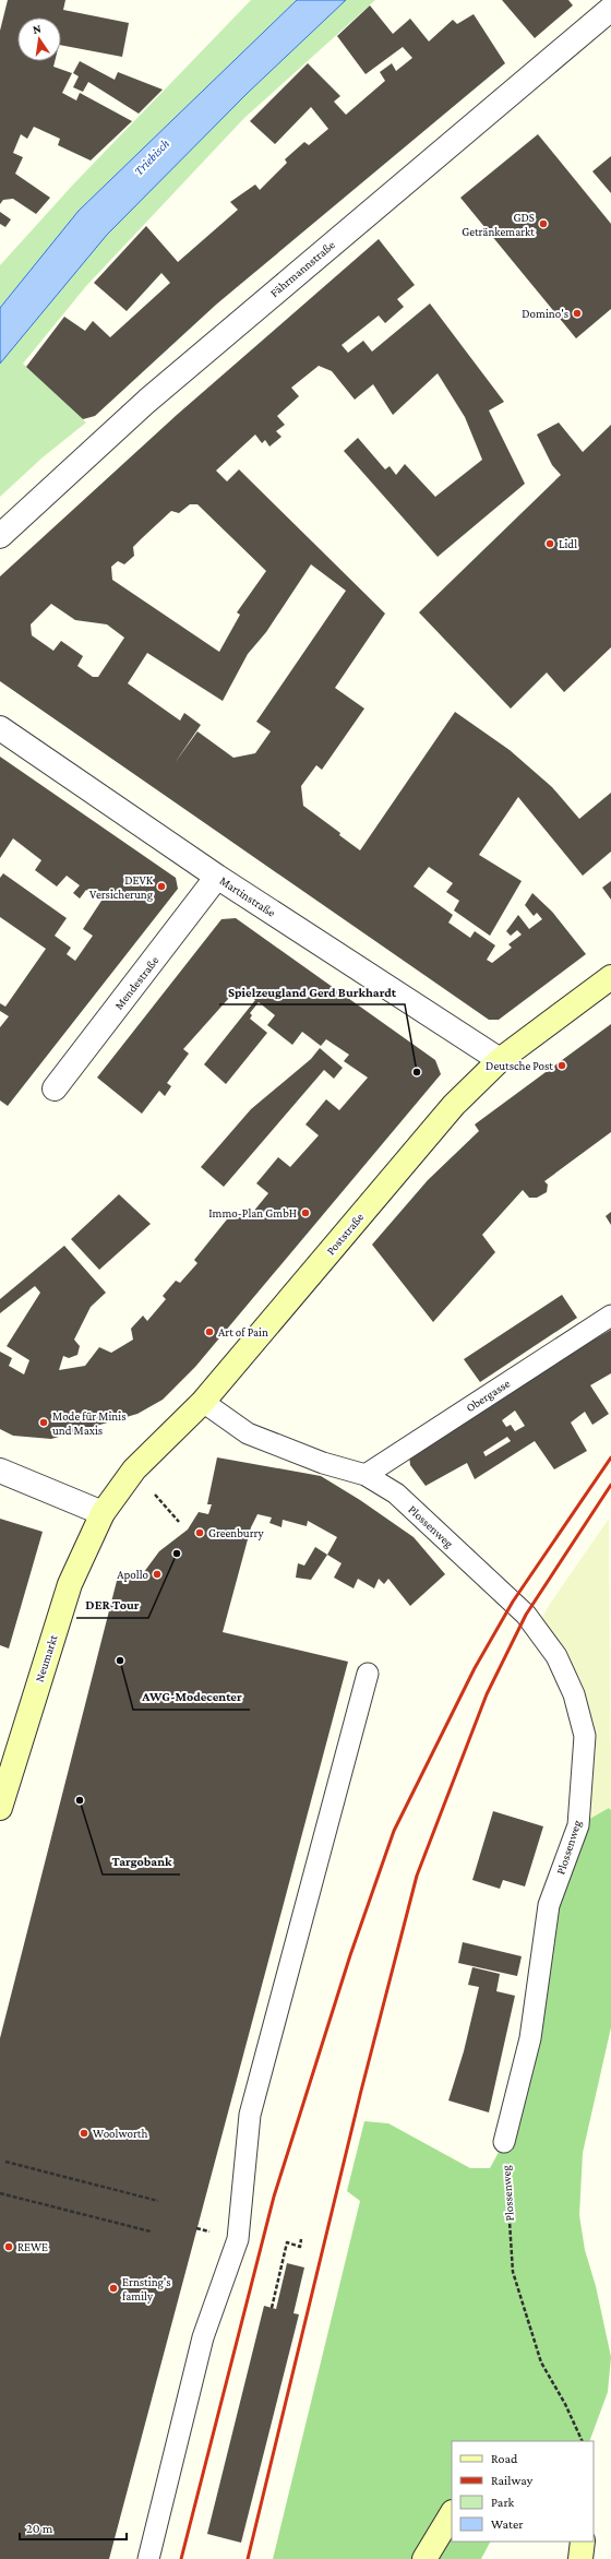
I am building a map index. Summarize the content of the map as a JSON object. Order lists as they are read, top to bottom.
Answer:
{
  "streets": {
    "main road": ["Poststraße", "Neumarkt"],
    "street": ["Fährmannstraße", "Martinstraße", "Mendestraße"],
    "lane": ["Obergasse", "Plossenweg"]
  },
  "crossings": [
    ["Martinstraße", "Mendestraße"],
    ["Martinstraße", "Poststraße"],
    ["Poststraße", "Plossenweg"],
    ["Poststraße", "Neumarkt"],
    ["Obergasse", "Plossenweg"]
  ],
  "water": ["Triebisch"],
  "places": [
    "GDS Getränkemarkt",
    "Domino's",
    "Lidl",
    "DEVK Versicherung",
    "Deutsche Post",
    "Spielzeugland Gerd Burkhardt",
    "Immo-Plan GmbH",
    "Art of Pain",
    "Mode für Minis und Maxis",
    "Greenburry",
    "DER Tour",
    "Apollo",
    "AWG-Modecenter",
    "Targobank",
    "Woolworth",
    "REWE",
    "Ernsting's family"
  ],
  "legend": [
    "Road",
    "Railway",
    "Park",
    "Water"
  ],
  "scale_bar": "20 m",
  "north": "top"
}
